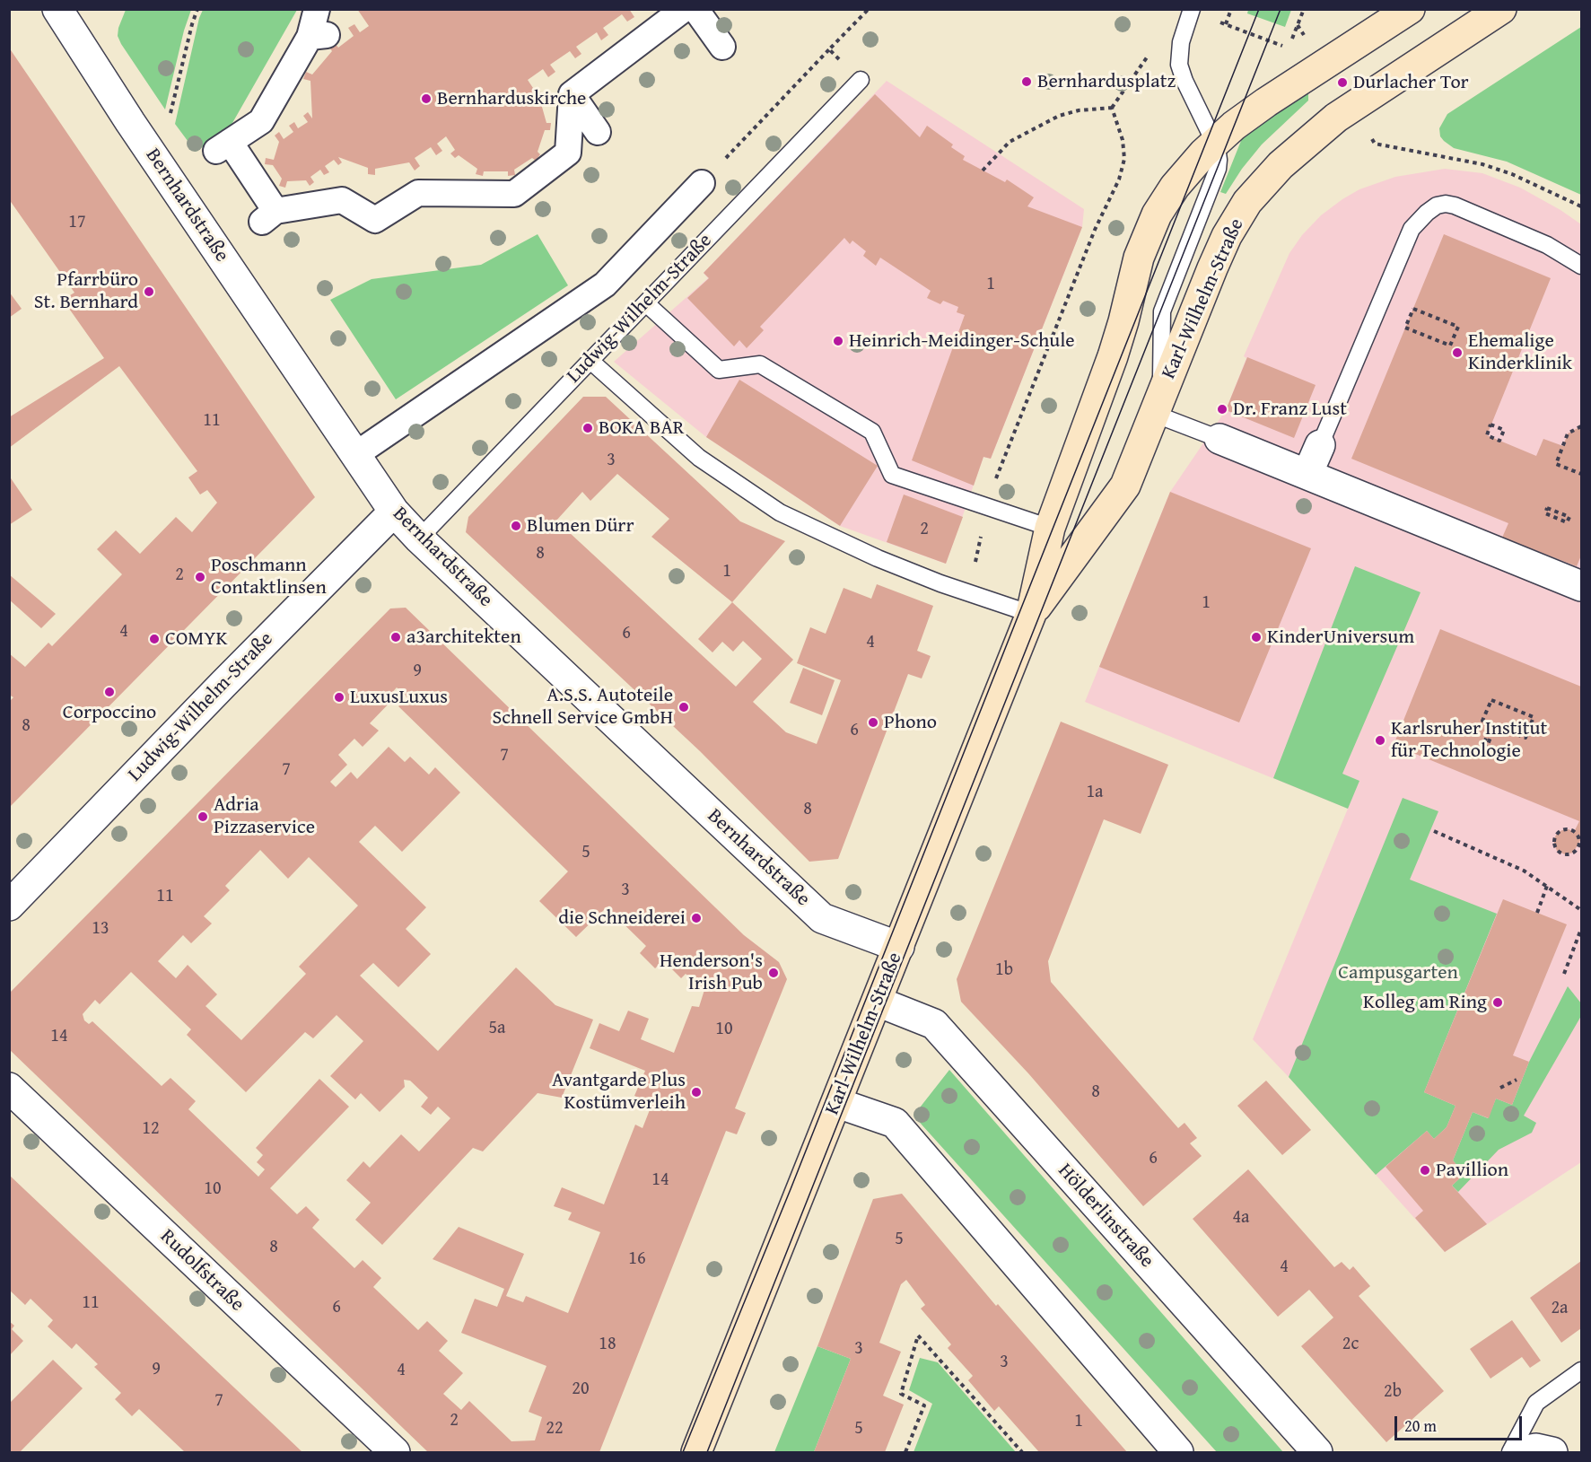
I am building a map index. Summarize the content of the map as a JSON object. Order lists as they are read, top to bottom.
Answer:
{
  "streets": {
    "main road": ["Karl-Wilhelm-Straße"],
    "street": [
      "Bernhardstraße",
      "Ludwig-Wilhelm-Straße",
      "Hölderlinstraße",
      "Rudolfstraße"
    ]
  },
  "crossings": [
    ["Bernhardstraße", "Karl-Wilhelm-Straße"],
    ["Bernhardstraße", "Ludwig-Wilhelm-Straße"],
    ["Karl-Wilhelm-Straße", "Hölderlinstraße"]
  ],
  "parks": ["Campusgarten"],
  "places": [
    "Bernhardusplatz",
    "Durlacher Tor",
    "Bernharduskirche",
    "Pfarrbüro St. Bernhard",
    "Heinrich-Meidinger-Schule",
    "Ehemalige Kinderklinik",
    "Dr. Franz Lust",
    "BOKA BAR",
    "Blumen Dürr",
    "Poschmann Contaktlinsen",
    "a3architekten",
    "KinderUniversum",
    "COMYK",
    "Corpoccino",
    "LuxusLuxus",
    "A.S.S. Autoteile Schnell Service GmbH",
    "Phono",
    "Karlsruher Institut für Technologie",
    "Adria Pizzaservice",
    "die Schneiderei",
    "Henderson's Irish Pub",
    "Kolleg am Ring",
    "Avantgarde Plus Kostümverleih",
    "Pavillion"
  ],
  "house_numbers": [
    "17",
    "1",
    "11",
    "3",
    "2",
    "8",
    "1",
    "2",
    "1",
    "4",
    "6",
    "4",
    "9",
    "8",
    "6",
    "7",
    "7",
    "1a",
    "8",
    "5",
    "3",
    "11",
    "13",
    "1b",
    "5a",
    "10",
    "14",
    "8",
    "12",
    "6",
    "14",
    "10",
    "4a",
    "5",
    "8",
    "16",
    "4",
    "11",
    "6",
    "2a",
    "18",
    "2c",
    "3",
    "3",
    "9",
    "4",
    "20",
    "2b",
    "7",
    "2",
    "1",
    "22",
    "5"
  ],
  "scale_bar": "20 m"
}
